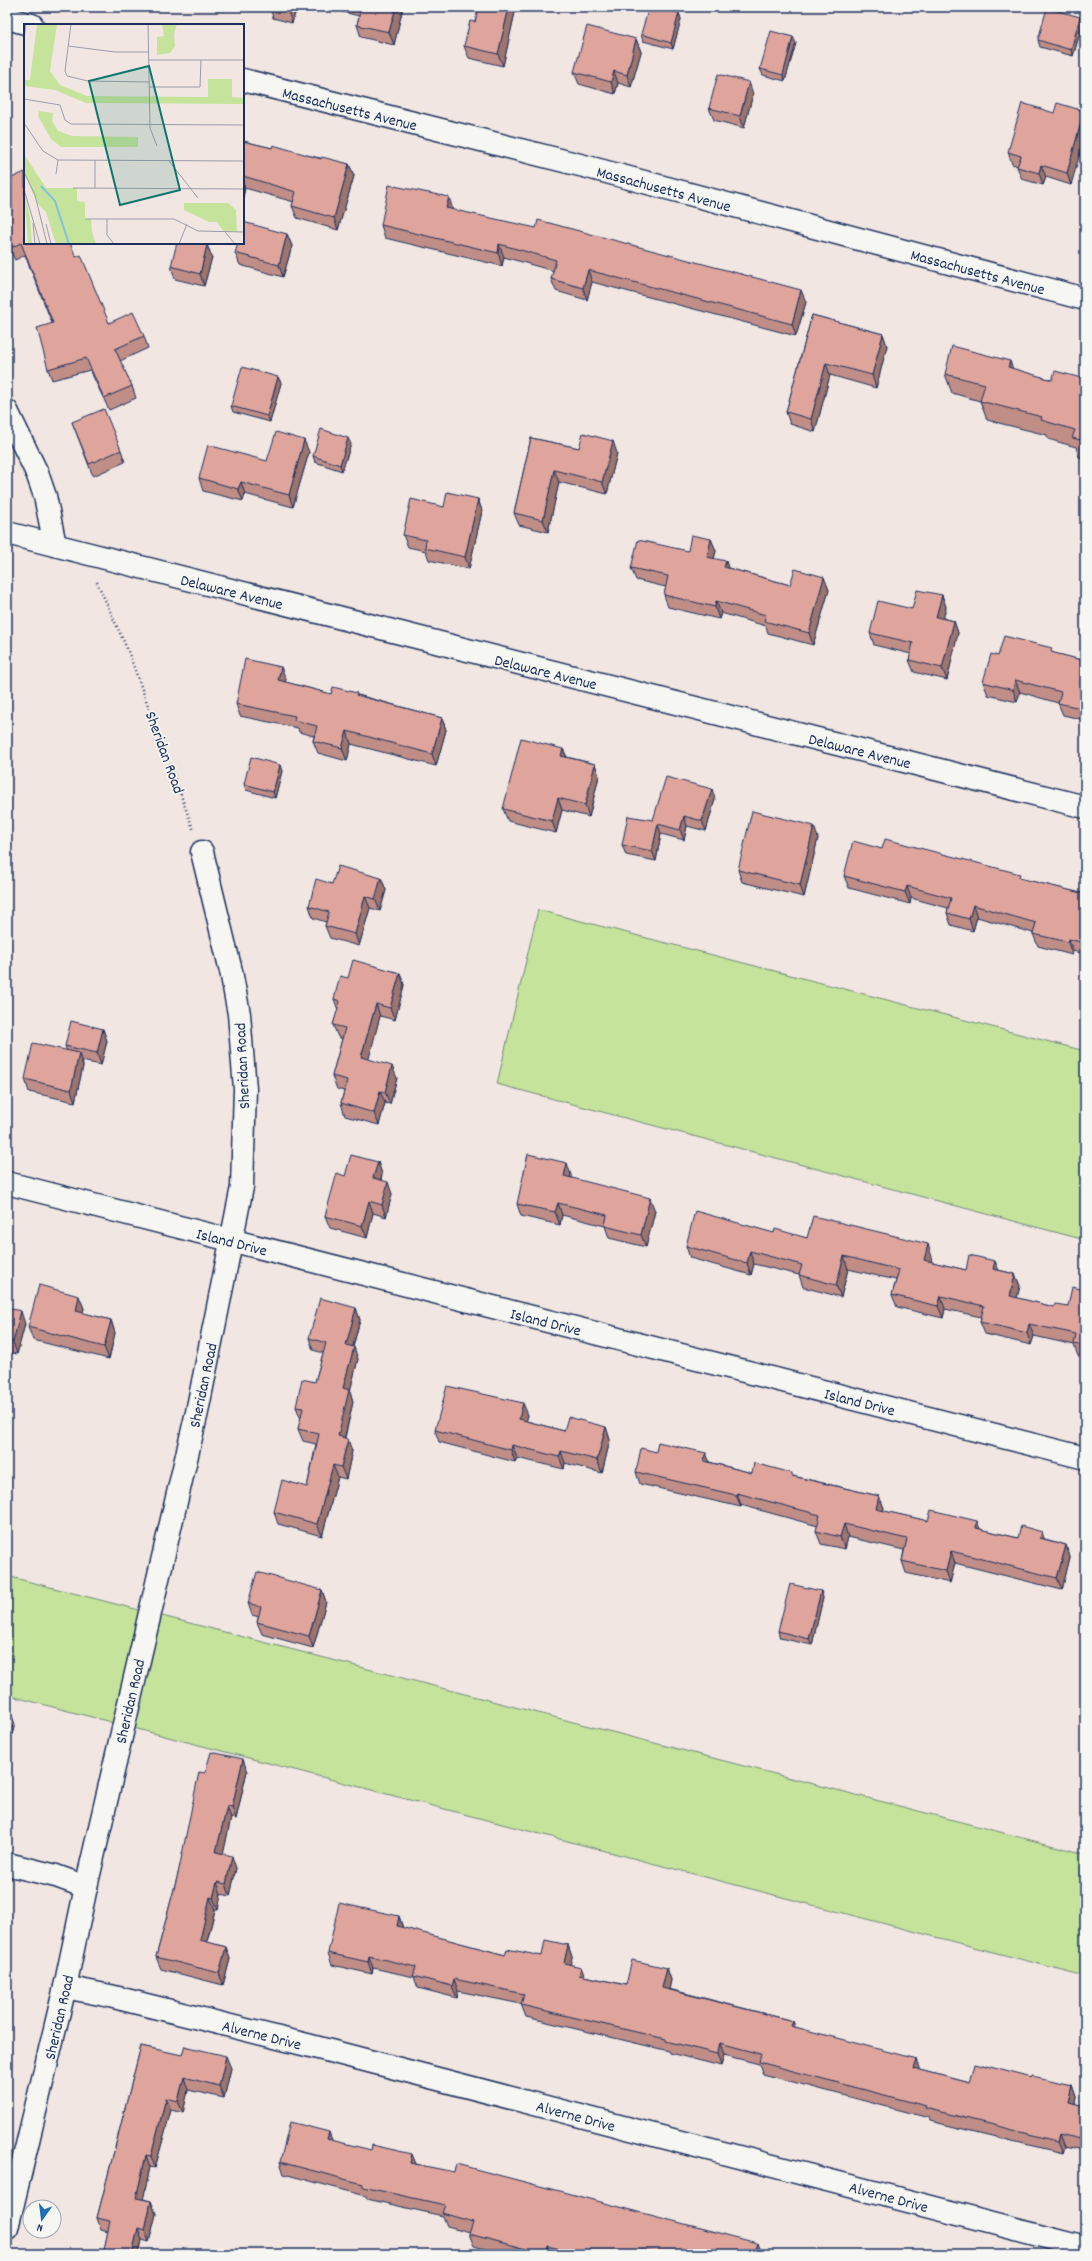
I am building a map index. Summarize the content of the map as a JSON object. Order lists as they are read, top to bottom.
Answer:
{
  "streets": {
    "street": [
      "Massachusetts Avenue",
      "Delaware Avenue",
      "Sheridan Road",
      "Island Drive",
      "Alverne Drive"
    ]
  },
  "crossings": [
    ["Delaware Avenue", "Sheridan Road"],
    ["Sheridan Road", "Island Drive"],
    ["Sheridan Road", "Alverne Drive"]
  ],
  "north": "bottom"
}
